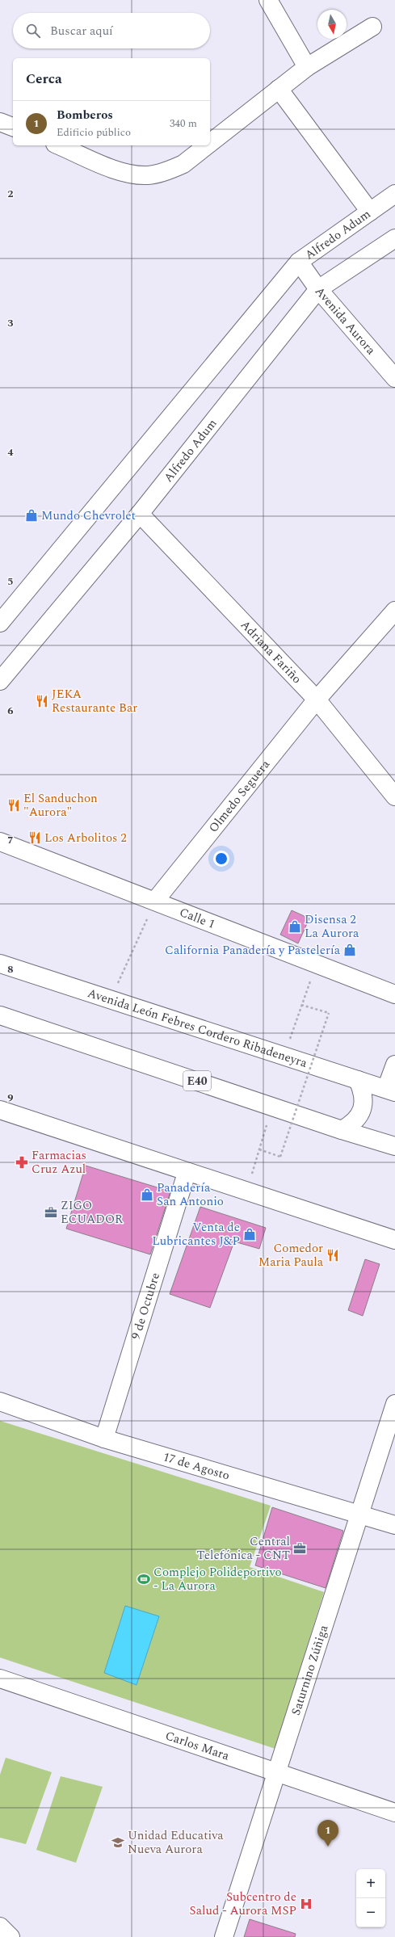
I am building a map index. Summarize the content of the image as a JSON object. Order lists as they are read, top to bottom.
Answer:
{
  "streets": {
    "main road": [
      "Alfredo Adum",
      "Avenida Aurora",
      "Adriana Fariño",
      "Olmedo Seguera",
      "Calle 1",
      "Avenida León Febres Cordero Ribadeneyra",
      "E40",
      "9 de Octubre",
      "17 de Agosto",
      "Saturnino Zúñiga",
      "Carlos Mara"
    ]
  },
  "crossings": [
    ["Alfredo Adum", "Avenida Aurora"],
    ["Alfredo Adum", "Adriana Fariño"],
    ["Adriana Fariño", "Olmedo Seguera"],
    ["Olmedo Seguera", "Calle 1"],
    ["9 de Octubre", "17 de Agosto"],
    ["17 de Agosto", "Saturnino Zúñiga"],
    ["Saturnino Zúñiga", "Carlos Mara"]
  ],
  "places": {
    "shop": [
      "Mundo Chevrolet",
      "Disensa 2 La Aurora",
      "California Panadería y Pastelería",
      "Panadería San Antonio",
      "Venta de Lubricantes J&P"
    ],
    "restaurant": [
      "JEKA Restaurante Bar",
      "El Sanduchon \"Aurora\"",
      "Los Arbolitos 2",
      "Comedor Maria Paula"
    ],
    "pharmacy": ["Farmacias Cruz Azul"],
    "office": ["ZIGO ECUADOR", "Central Telefónica - CNT"],
    "sports": ["Complejo Polideportivo - La Aurora"],
    "school or university": ["Unidad Educativa Nueva Aurora"],
    "hospital": ["Subcentro de Salud - Aurora MSP"]
  },
  "north": "bottom",
  "page": {
    "search": "Buscar aquí",
    "heading": "Cerca",
    "list": [
      {
        "mark": "1",
        "name": "Bomberos",
        "note": "Edificio público",
        "value": "340 m"
      }
    ],
    "pins": "1",
    "map_buttons": ["+", "−"]
  },
  "grid": {
    "rows": [
      "2",
      "3",
      "4",
      "5",
      "6",
      "7",
      "8",
      "9"
    ]
  }
}
